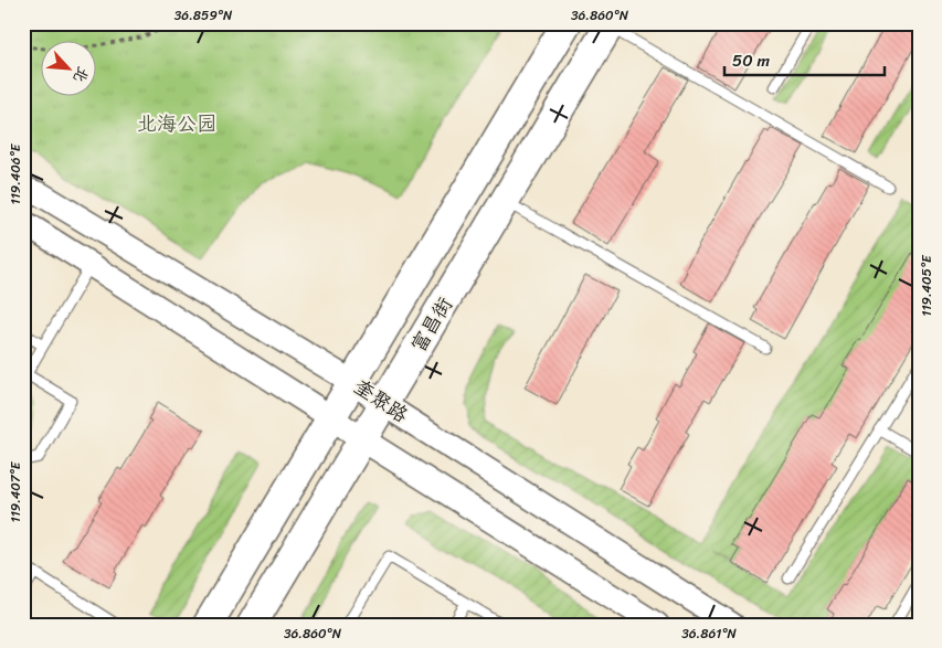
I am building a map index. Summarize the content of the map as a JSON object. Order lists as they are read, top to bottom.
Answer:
{
  "streets": {
    "main road": ["富昌街"],
    "street": ["奎聚路"]
  },
  "crossings": [
    ["富昌街", "奎聚路"]
  ],
  "parks": ["北海公园"],
  "scale_bar": "50 m",
  "north": "bottom right",
  "coordinates": [
    "36.859°N",
    "36.860°N",
    "119.406°E",
    "119.405°E",
    "119.407°E",
    "36.861°N"
  ]
}
